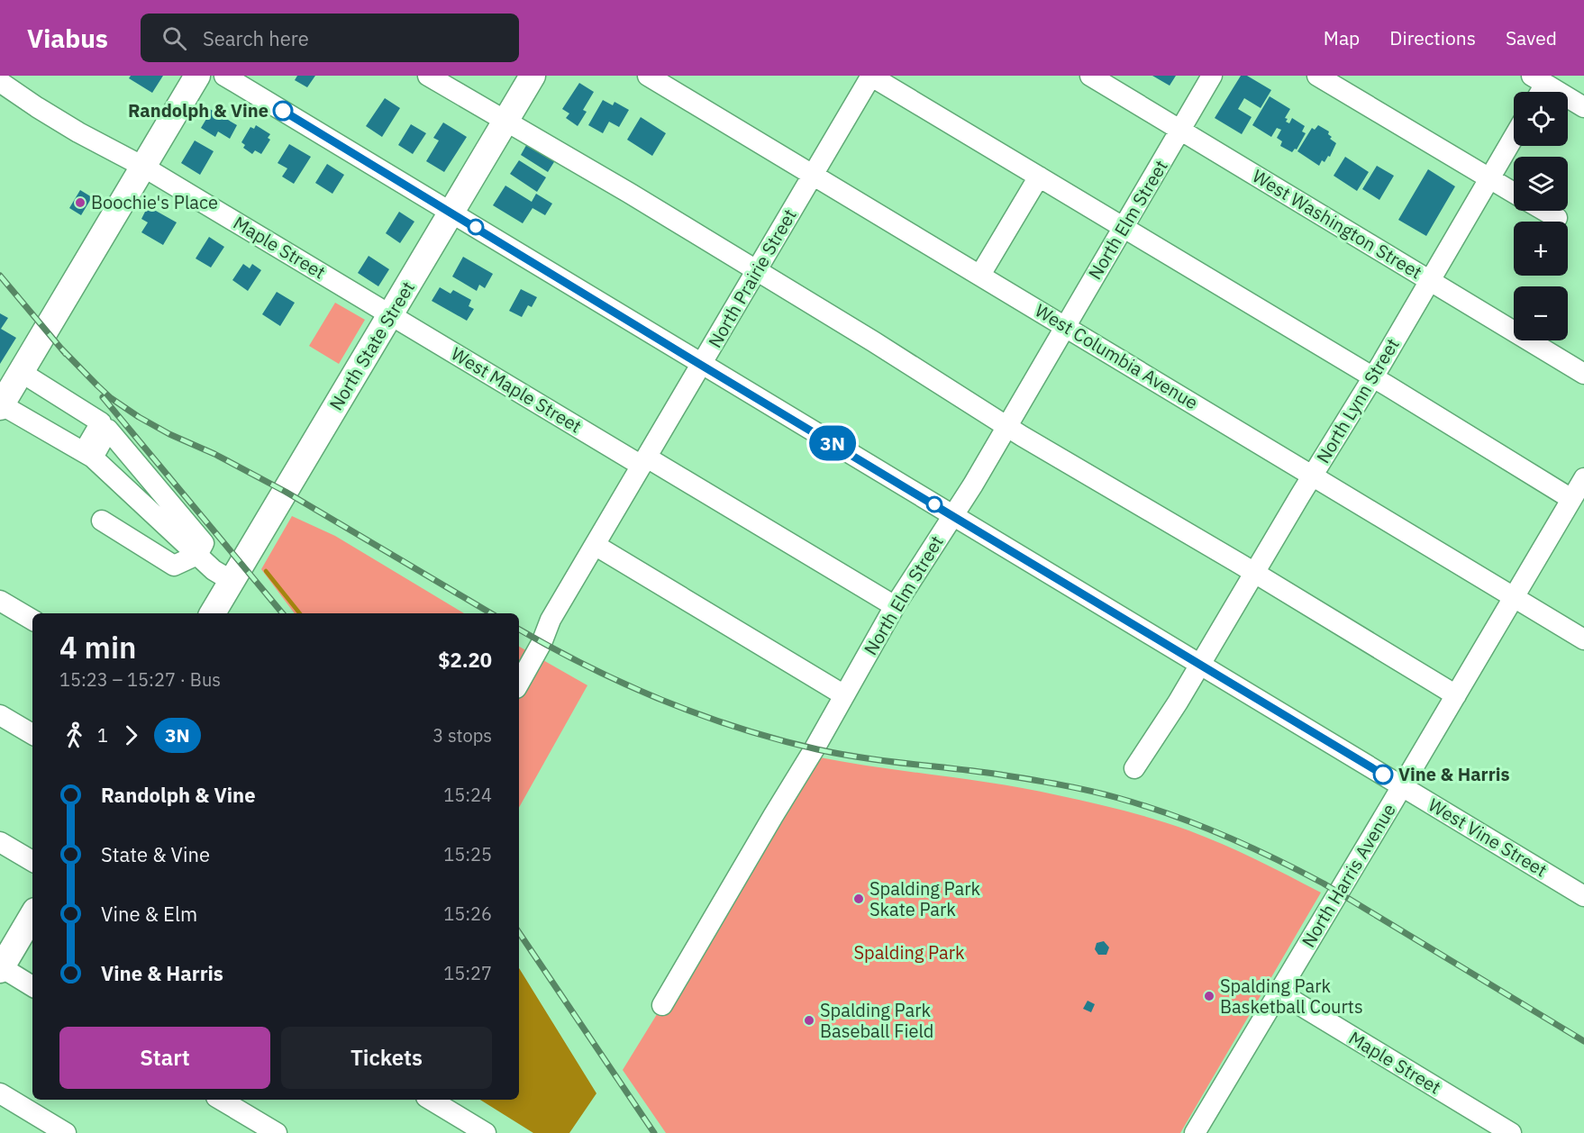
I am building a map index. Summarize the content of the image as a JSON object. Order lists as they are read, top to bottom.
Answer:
{
  "streets": {
    "main road": ["North State Street"],
    "street": [
      "North Elm Street",
      "West Washington Street",
      "Maple Street",
      "North Prairie Street",
      "West Columbia Avenue",
      "West Maple Street",
      "North Lynn Street",
      "West Vine Street",
      "North Harris Avenue"
    ]
  },
  "crossings": [
    ["North Elm Street", "West Washington Street"],
    ["North Elm Street", "West Columbia Avenue"],
    ["North Elm Street", "West Maple Street"],
    ["North Elm Street", "West Vine Street"],
    ["West Washington Street", "North Lynn Street"],
    ["Maple Street", "North State Street"],
    ["Maple Street", "West Maple Street"],
    ["Maple Street", "North Harris Avenue"],
    ["North Prairie Street", "West Columbia Avenue"],
    ["North Prairie Street", "West Maple Street"],
    ["North Prairie Street", "West Vine Street"],
    ["North State Street", "West Maple Street"],
    ["North State Street", "West Vine Street"],
    ["West Columbia Avenue", "North Lynn Street"],
    ["West Columbia Avenue", "North Harris Avenue"],
    ["North Lynn Street", "West Vine Street"],
    ["West Vine Street", "North Harris Avenue"]
  ],
  "parks": ["Spalding Park"],
  "places": [
    "Randolph & Vine",
    "Boochie's Place",
    "Vine & Harris",
    "Spalding Park Skate Park",
    "Spalding Park Basketball Courts",
    "Spalding Park Baseball Field"
  ],
  "lines": ["bus line 3N"],
  "page": {
    "header": "Viabus",
    "search": "Search here",
    "nav": ["Map", "Directions", "Saved"],
    "on_map": "3N",
    "map_buttons": ["+", "−"],
    "heading": ["4 min", "15:23 – 15:27 · Bus", "$2.20"],
    "legs": ["1", "3N", "3 stops"],
    "list": [
      {
        "name": "Randolph & Vine",
        "value": "15:24"
      },
      {
        "name": "State & Vine",
        "value": "15:25"
      },
      {
        "name": "Vine & Elm",
        "value": "15:26"
      },
      {
        "name": "Vine & Harris",
        "value": "15:27"
      }
    ],
    "buttons": ["Start", "Tickets"]
  }
}
